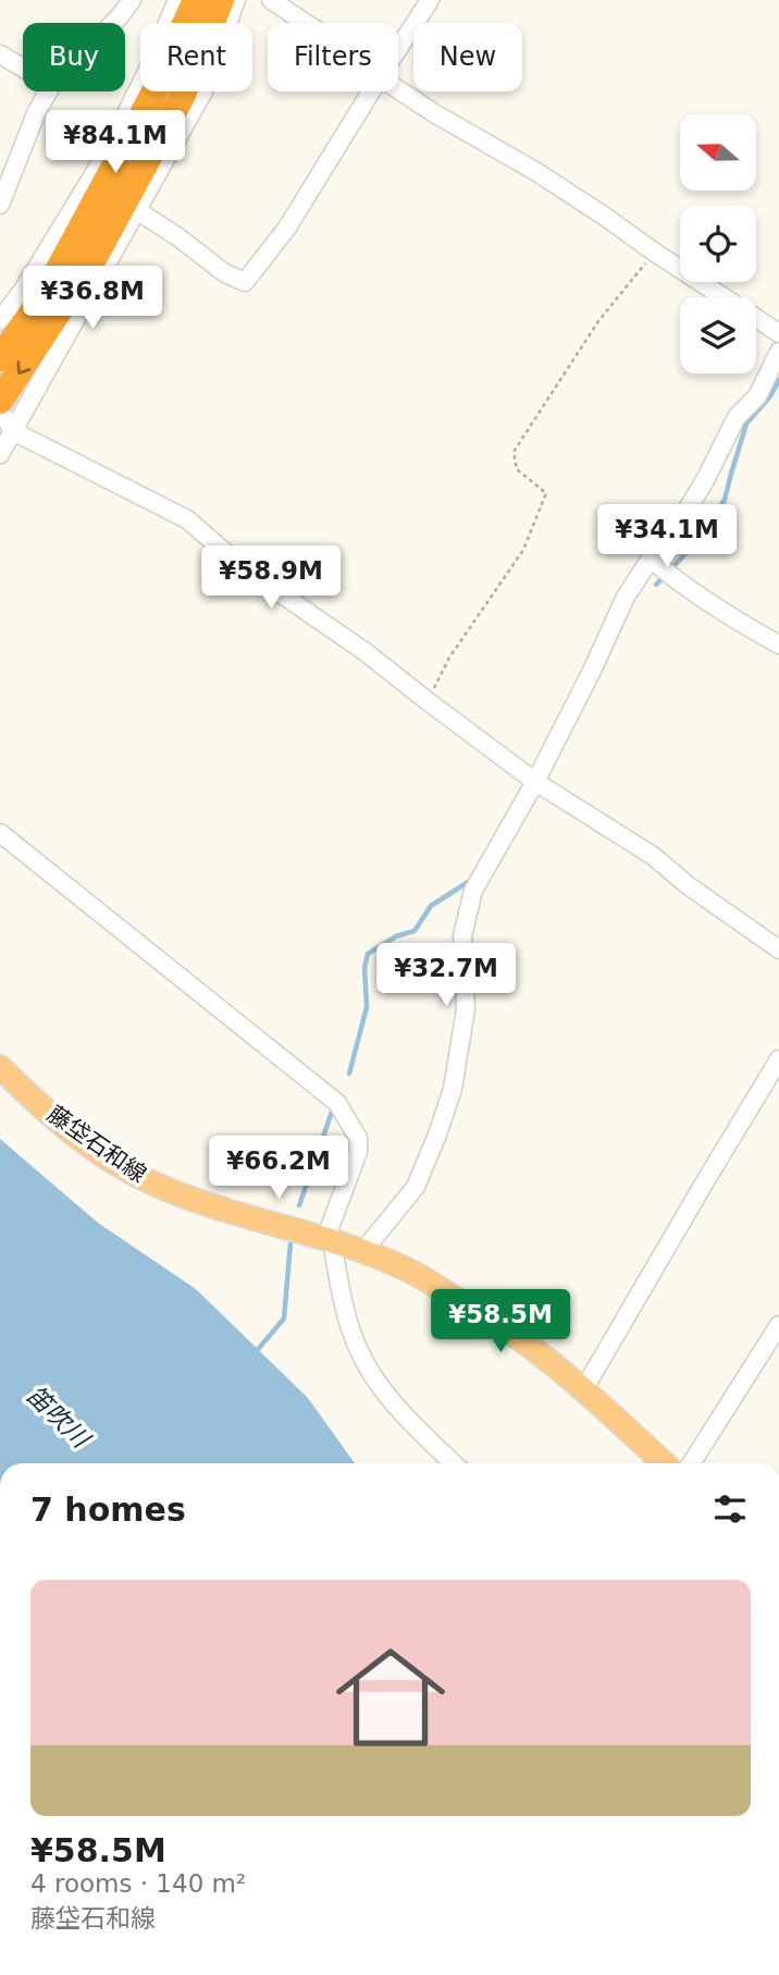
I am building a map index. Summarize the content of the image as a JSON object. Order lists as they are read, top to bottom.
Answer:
{
  "streets": {
    "main road": ["藤垈石和線"]
  },
  "water": ["笛吹川"],
  "north": "left",
  "page": {
    "chip": [
      "Buy",
      "Rent",
      "Filters",
      "New"
    ],
    "price": [
      "¥84.1M",
      "¥36.8M",
      "¥34.1M",
      "¥58.9M",
      "¥32.7M",
      "¥66.2M",
      "¥58.5M"
    ],
    "heading": "7 homes",
    "list": [
      {
        "name": "¥58.5M",
        "note": "4 rooms · 140 m² · 藤垈石和線"
      }
    ]
  }
}
